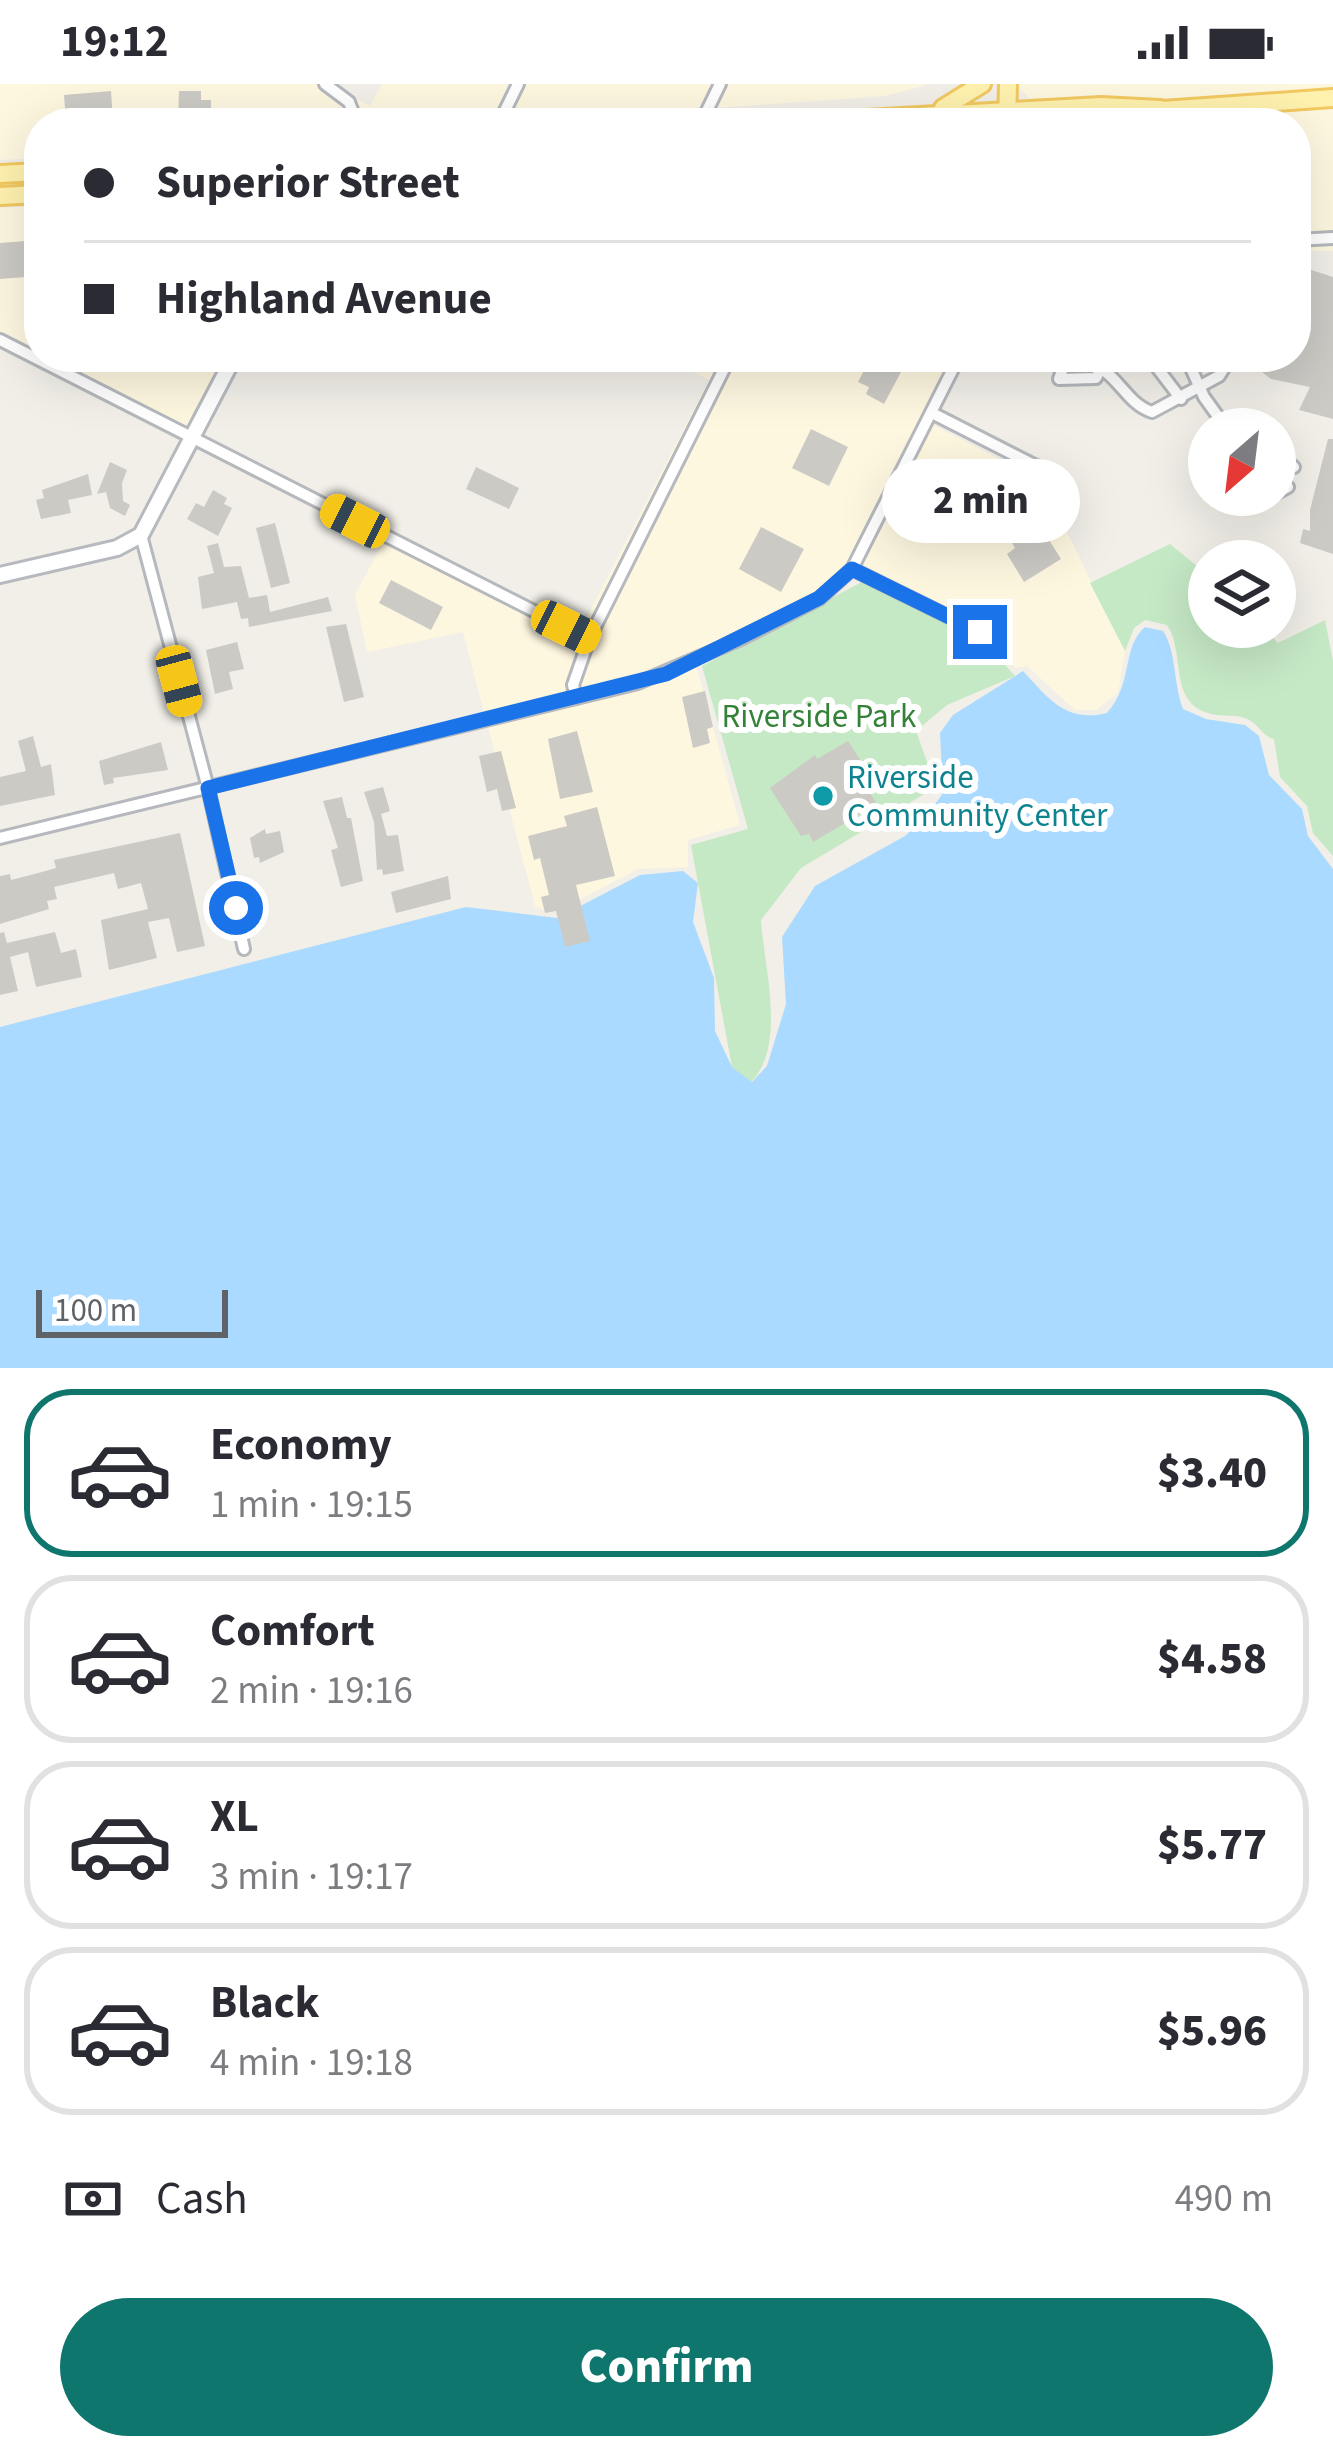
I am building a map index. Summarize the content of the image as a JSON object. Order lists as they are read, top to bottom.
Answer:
{
  "parks": ["Riverside Park"],
  "places": ["Riverside Community Center"],
  "scale_bar": "100 m",
  "north": "bottom left",
  "page": {
    "status": "19:12",
    "banner": ["Superior Street", "Highland Avenue"],
    "bubble": "2 min",
    "scale": "100 m",
    "list": [
      {
        "name": "Economy",
        "note": "1 min · 19:15",
        "value": "$3.40"
      },
      {
        "name": "Comfort",
        "note": "2 min · 19:16",
        "value": "$4.58"
      },
      {
        "name": "XL",
        "note": "3 min · 19:17",
        "value": "$5.77"
      },
      {
        "name": "Black",
        "note": "4 min · 19:18",
        "value": "$5.96"
      }
    ],
    "pay": ["Cash", "490 m"],
    "buttons": "Confirm"
  }
}
